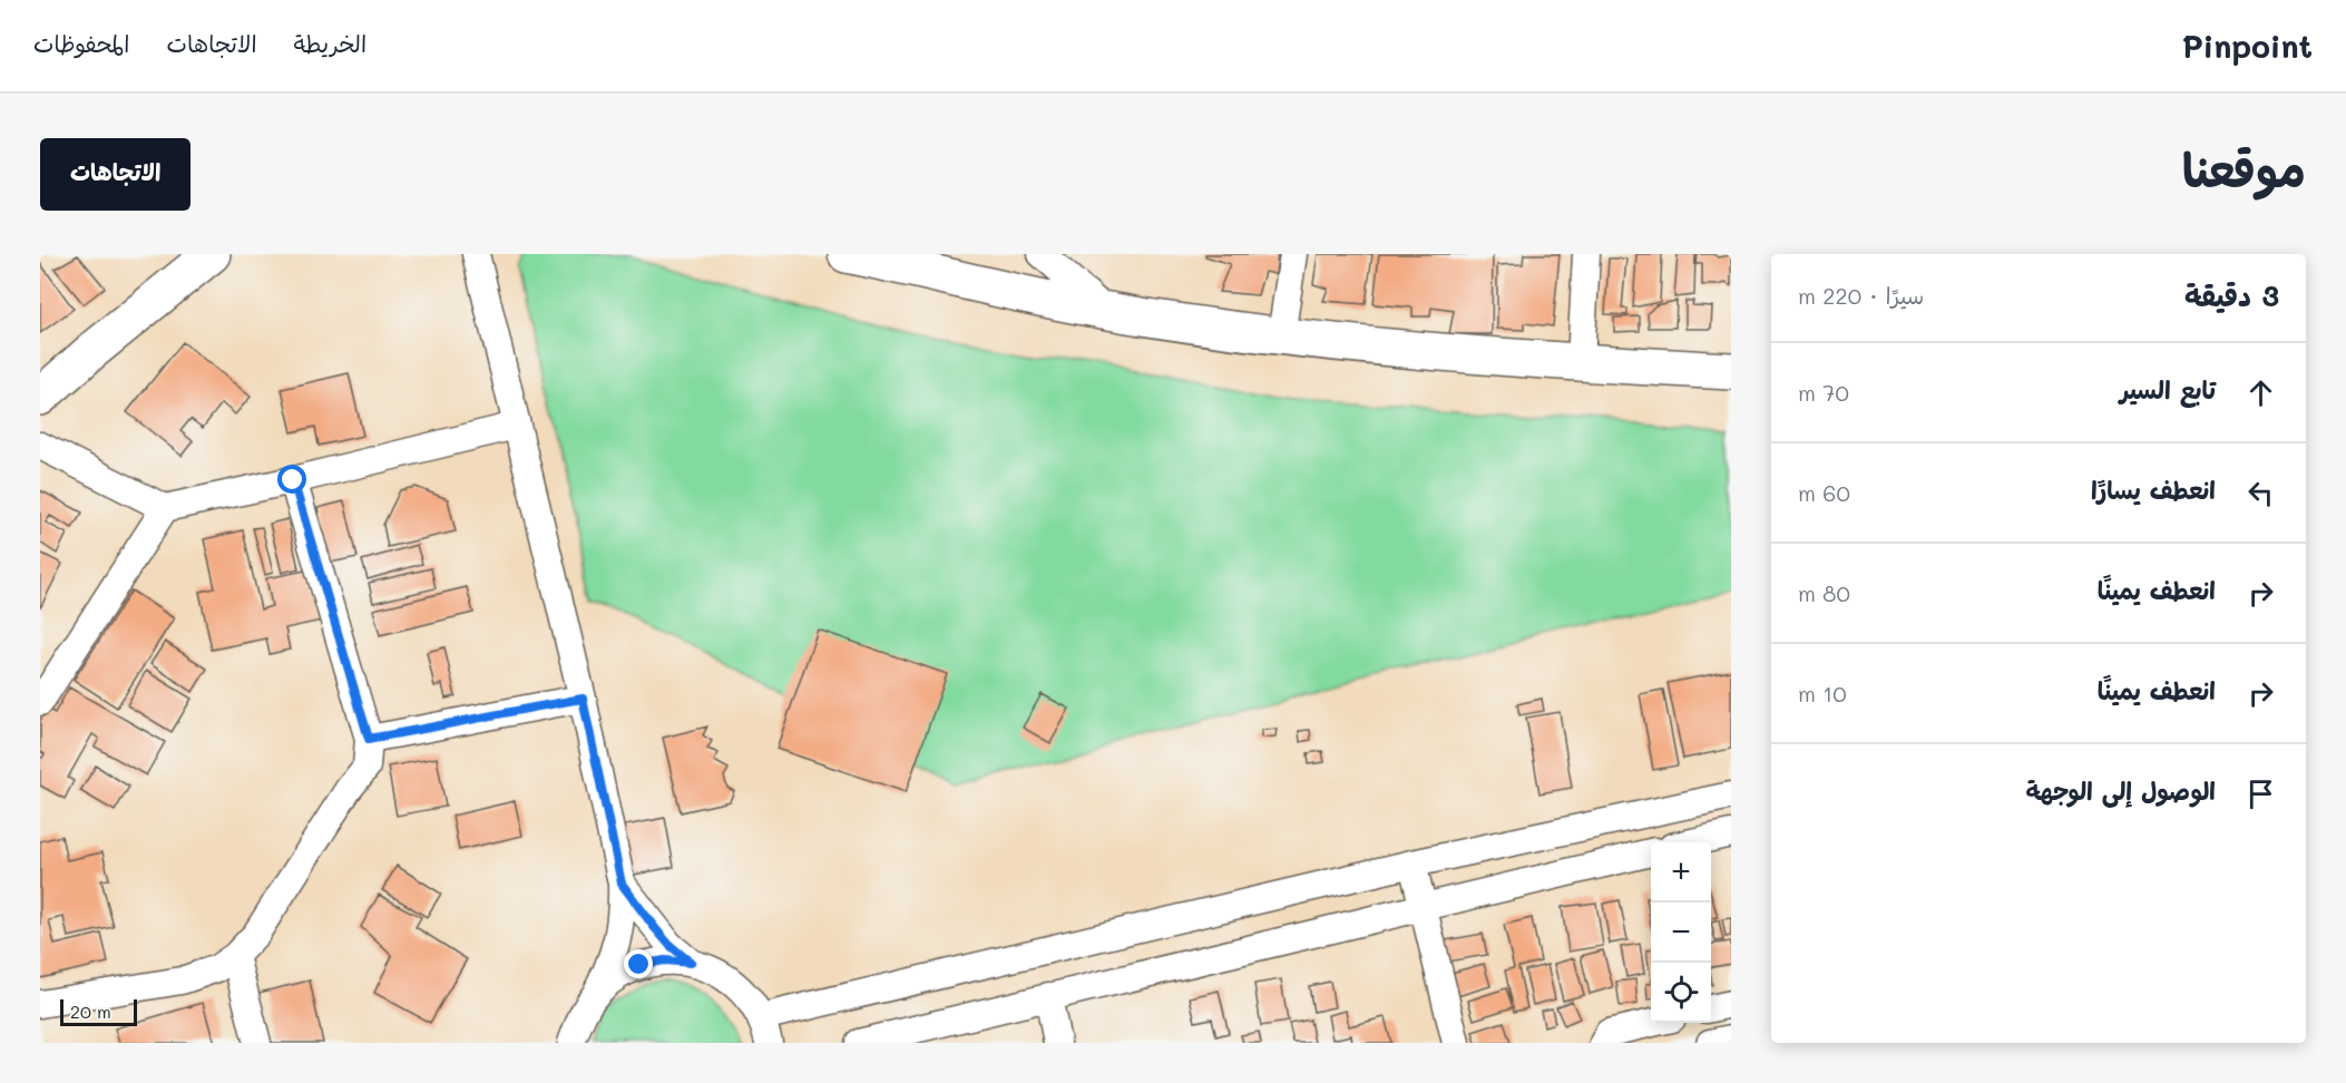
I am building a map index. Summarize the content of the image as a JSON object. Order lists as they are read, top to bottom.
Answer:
{
  "scale_bar": "20 m",
  "page": {
    "header": "Pinpoint",
    "nav": ["الخريطة", "الاتجاهات", "المحفوظات"],
    "title": "موقعنا",
    "buttons": "الاتجاهات",
    "heading": ["3 دقيقة", "سيرًا · 220 m"],
    "list": [
      ["تابع السير", "70 m"],
      ["انعطف يسارًا", "60 m"],
      ["انعطف يمينًا", "80 m"],
      ["انعطف يمينًا", "10 m"],
      "الوصول إلى الوجهة"
    ],
    "map_buttons": ["+", "−"],
    "scale": "20 m"
  }
}
